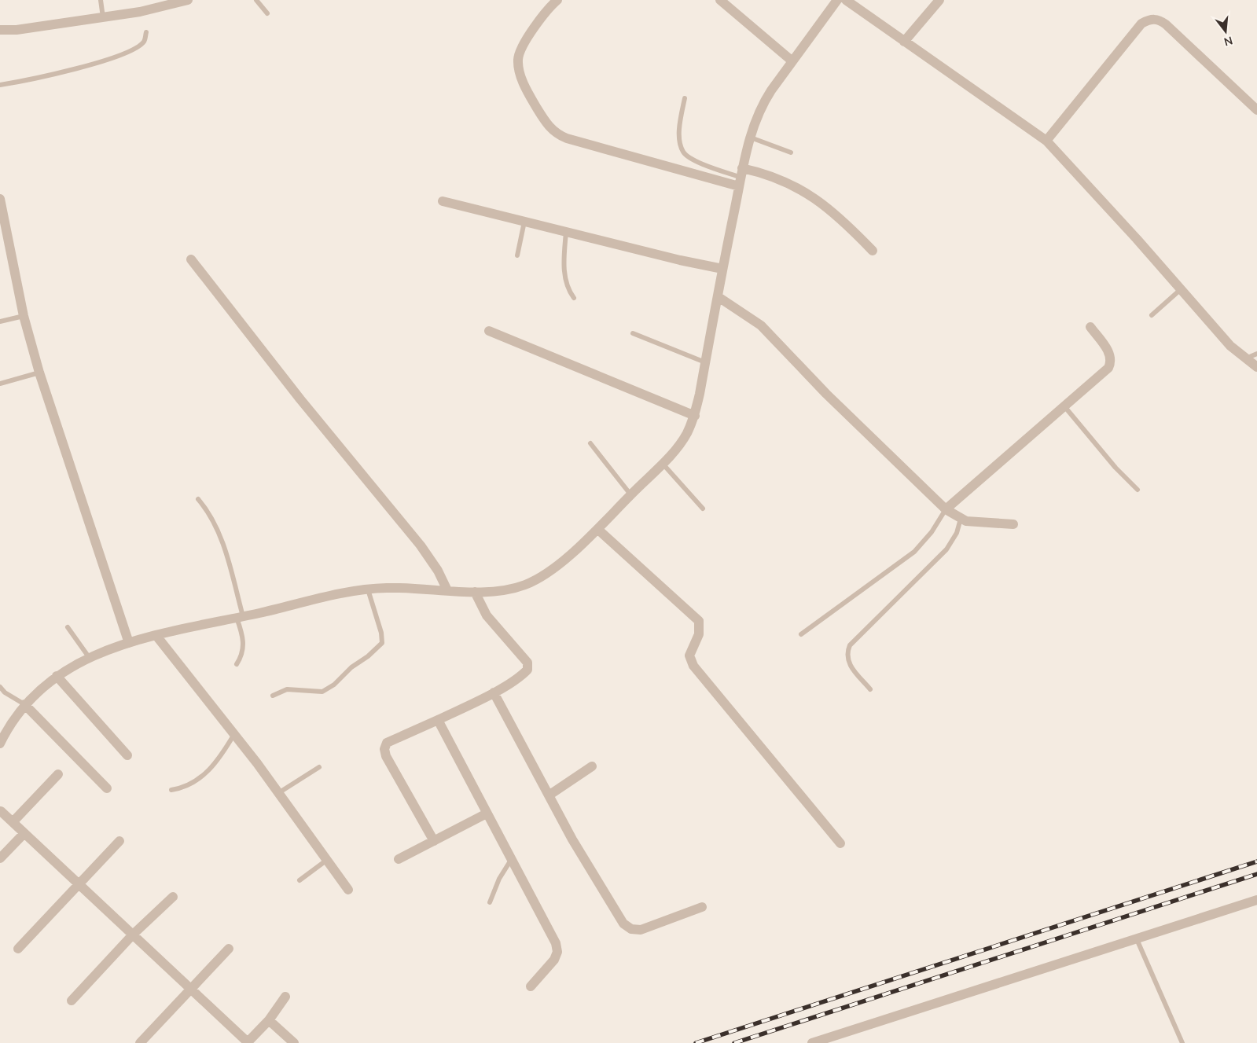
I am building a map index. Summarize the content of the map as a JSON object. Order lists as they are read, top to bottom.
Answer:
{
  "north": "bottom"
}
